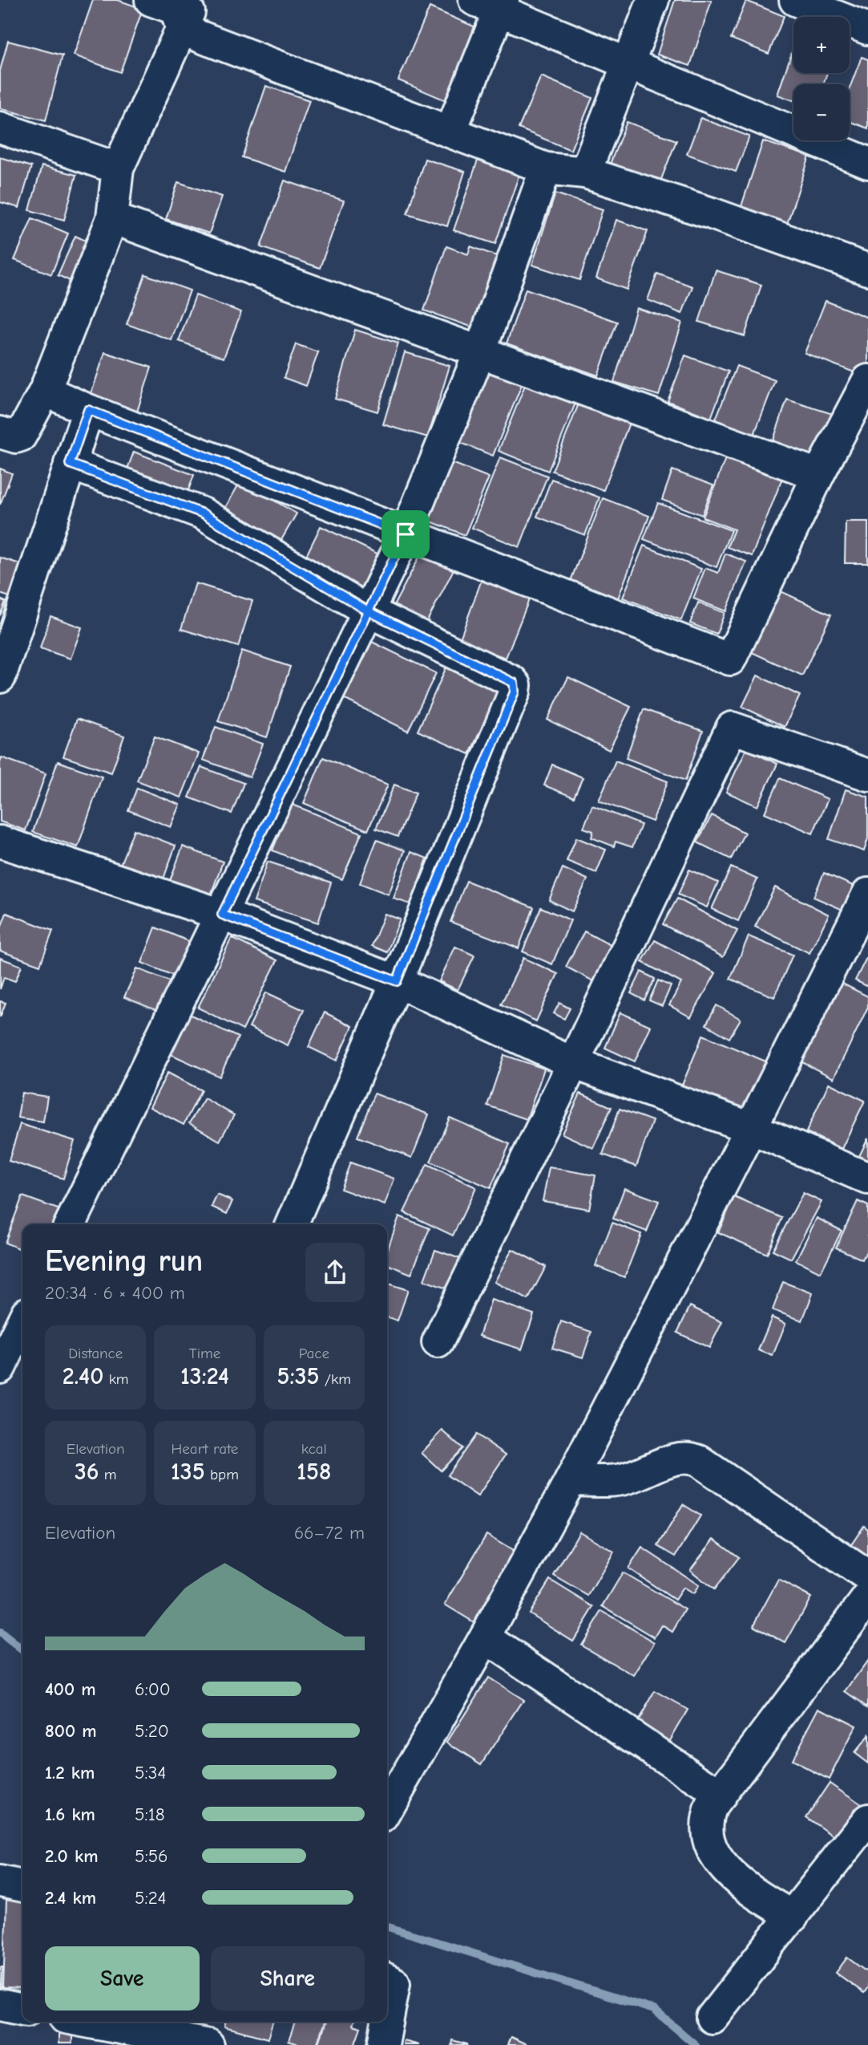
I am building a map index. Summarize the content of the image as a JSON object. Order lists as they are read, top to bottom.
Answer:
{
  "page": {
    "map_buttons": ["+", "−"],
    "heading": ["Evening run", "20:34 · 6 × 400 m"],
    "stats": [
      ["Distance", "2.40 km"],
      ["Time", "13:24"],
      ["Pace", "5:35 /km"],
      ["Elevation", "36 m"],
      ["Heart rate", "135 bpm"],
      ["kcal", "158"]
    ],
    "chart": ["Elevation", "66–72 m"],
    "list": [
      {
        "name": "400 m",
        "note": "6:00"
      },
      {
        "name": "800 m",
        "note": "5:20"
      },
      {
        "name": "1.2 km",
        "note": "5:34"
      },
      {
        "name": "1.6 km",
        "note": "5:18"
      },
      {
        "name": "2.0 km",
        "note": "5:56"
      },
      {
        "name": "2.4 km",
        "note": "5:24"
      }
    ],
    "buttons": ["Save", "Share"]
  }
}
